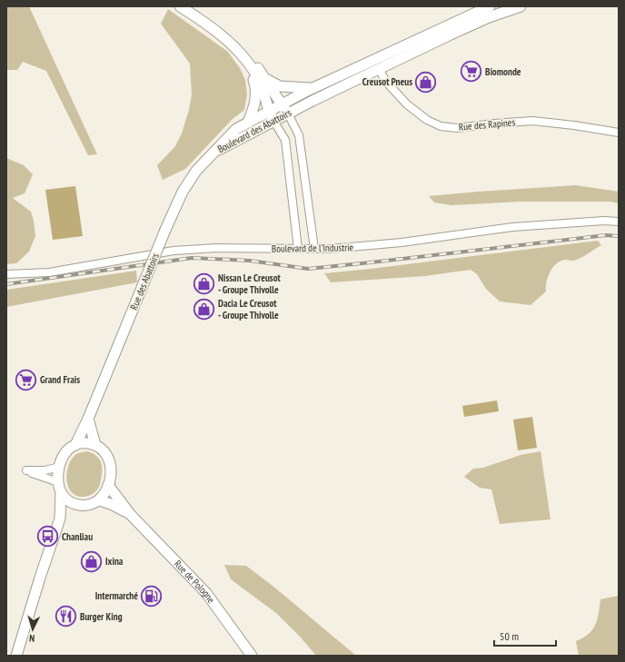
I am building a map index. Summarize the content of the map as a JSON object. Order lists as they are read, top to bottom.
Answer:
{
  "streets": {
    "street": [
      "Rue des Rapines",
      "Boulevard des Abattoirs",
      "Boulevard de l'Industrie",
      "Rue des Abattoirs",
      "Rue de Pologne"
    ]
  },
  "crossings": [
    ["Rue des Rapines", "Boulevard des Abattoirs"],
    ["Boulevard des Abattoirs", "Rue des Abattoirs"],
    ["Rue des Abattoirs", "Rue de Pologne"]
  ],
  "places": {
    "supermarket": ["Biomonde", "Grand Frais"],
    "shop": [
      "Creusot Pneus",
      "Nissan Le Creusot - Groupe Thivolle",
      "Dacia Le Creusot - Groupe Thivolle",
      "Ixina"
    ],
    "bus stop": ["Chanliau"],
    "fuel station": ["Intermarché"],
    "restaurant": ["Burger King"]
  },
  "scale_bar": "50 m",
  "north": "bottom"
}
